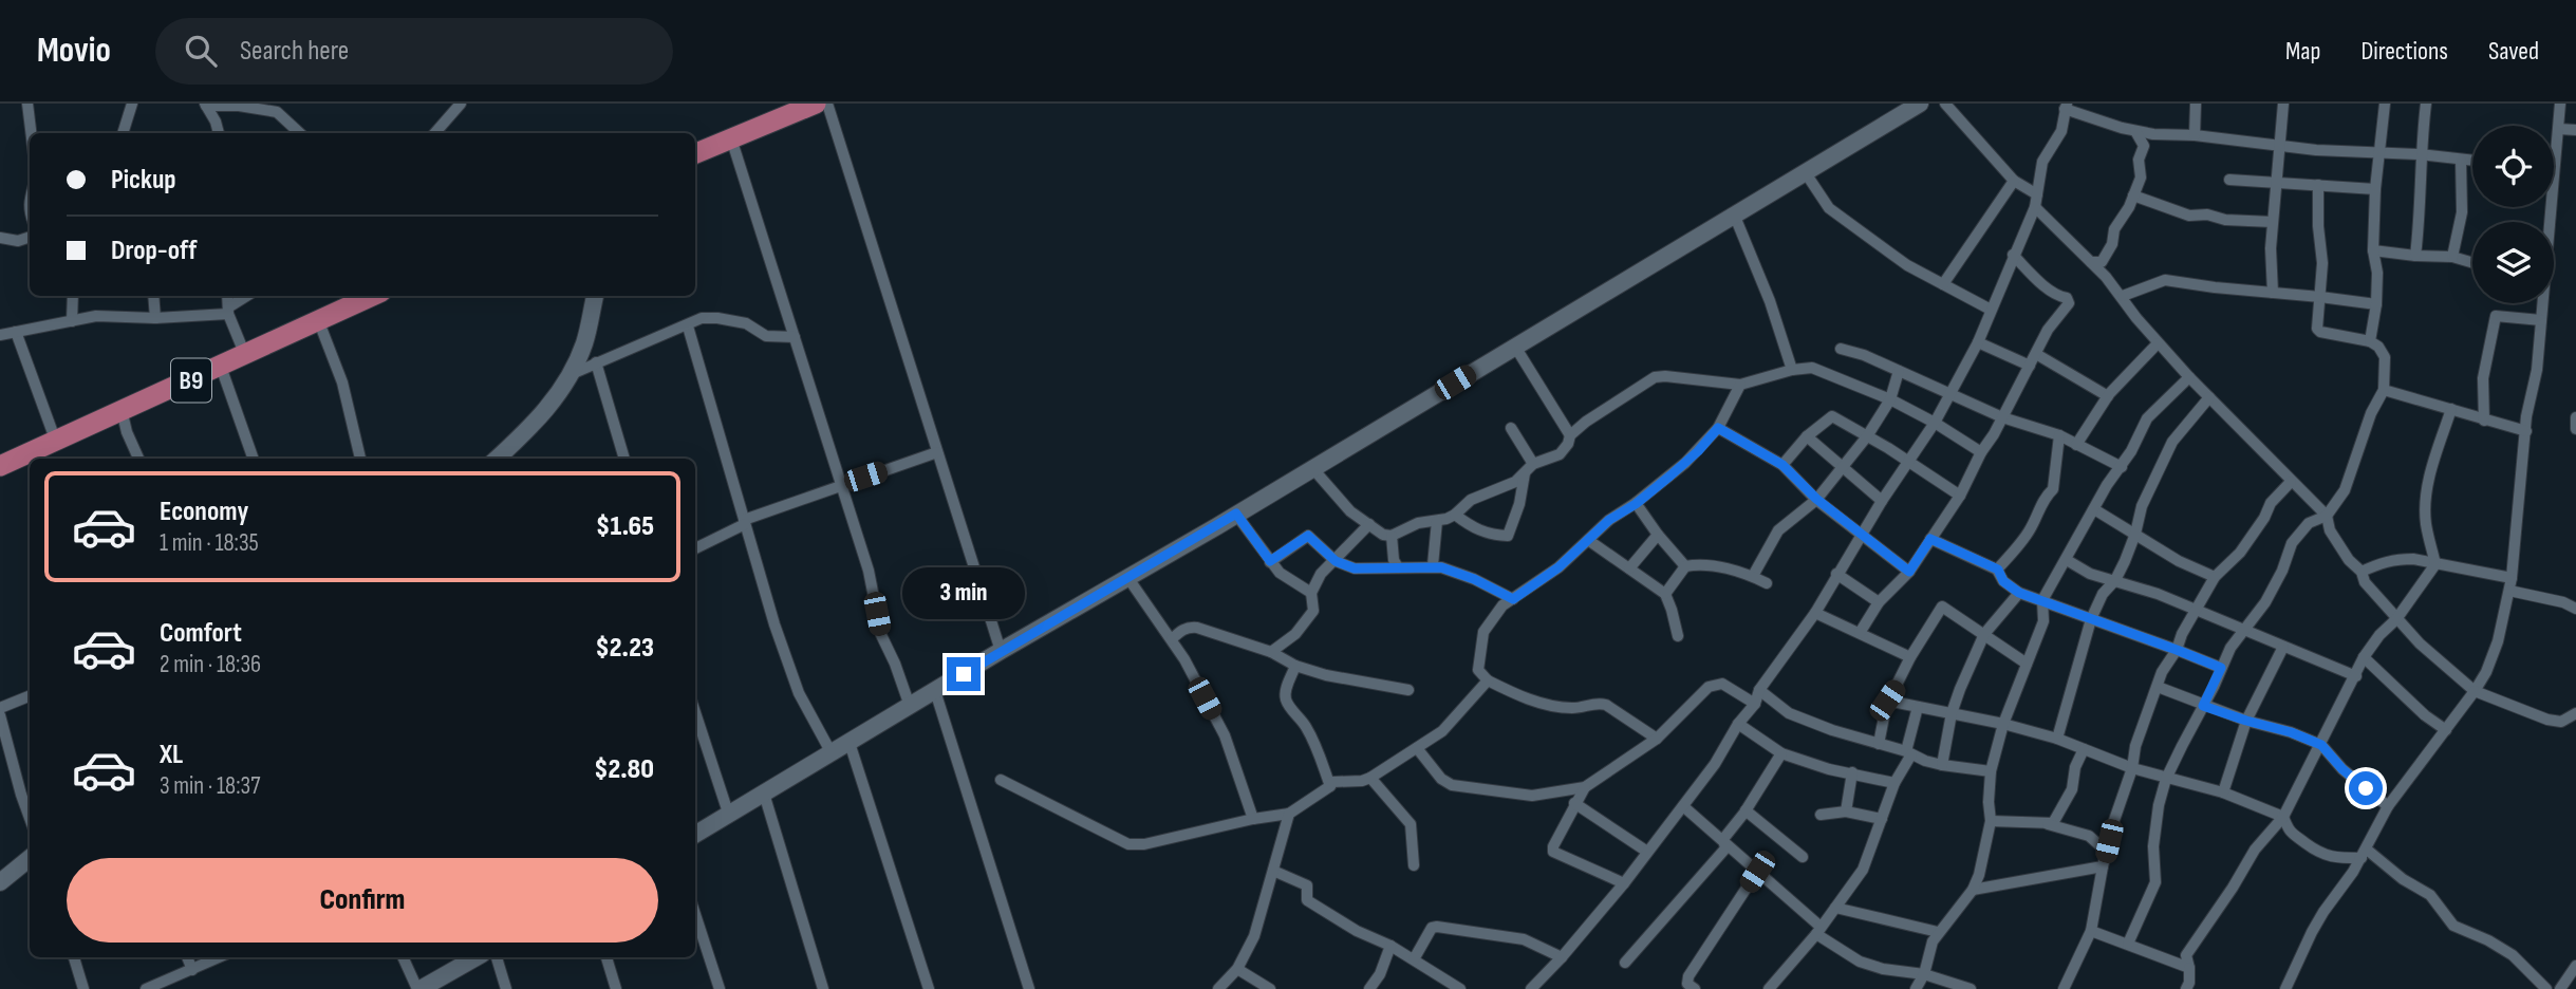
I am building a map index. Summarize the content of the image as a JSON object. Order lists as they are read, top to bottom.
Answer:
{
  "streets": {
    "highway": ["B9"]
  },
  "page": {
    "header": "Movio",
    "search": "Search here",
    "nav": ["Map", "Directions", "Saved"],
    "banner": ["Pickup", "Drop-off"],
    "list": [
      {
        "name": "Economy",
        "note": "1 min · 18:35",
        "value": "$1.65"
      },
      {
        "name": "Comfort",
        "note": "2 min · 18:36",
        "value": "$2.23"
      },
      {
        "name": "XL",
        "note": "3 min · 18:37",
        "value": "$2.80"
      }
    ],
    "bubble": "3 min",
    "buttons": "Confirm"
  }
}
